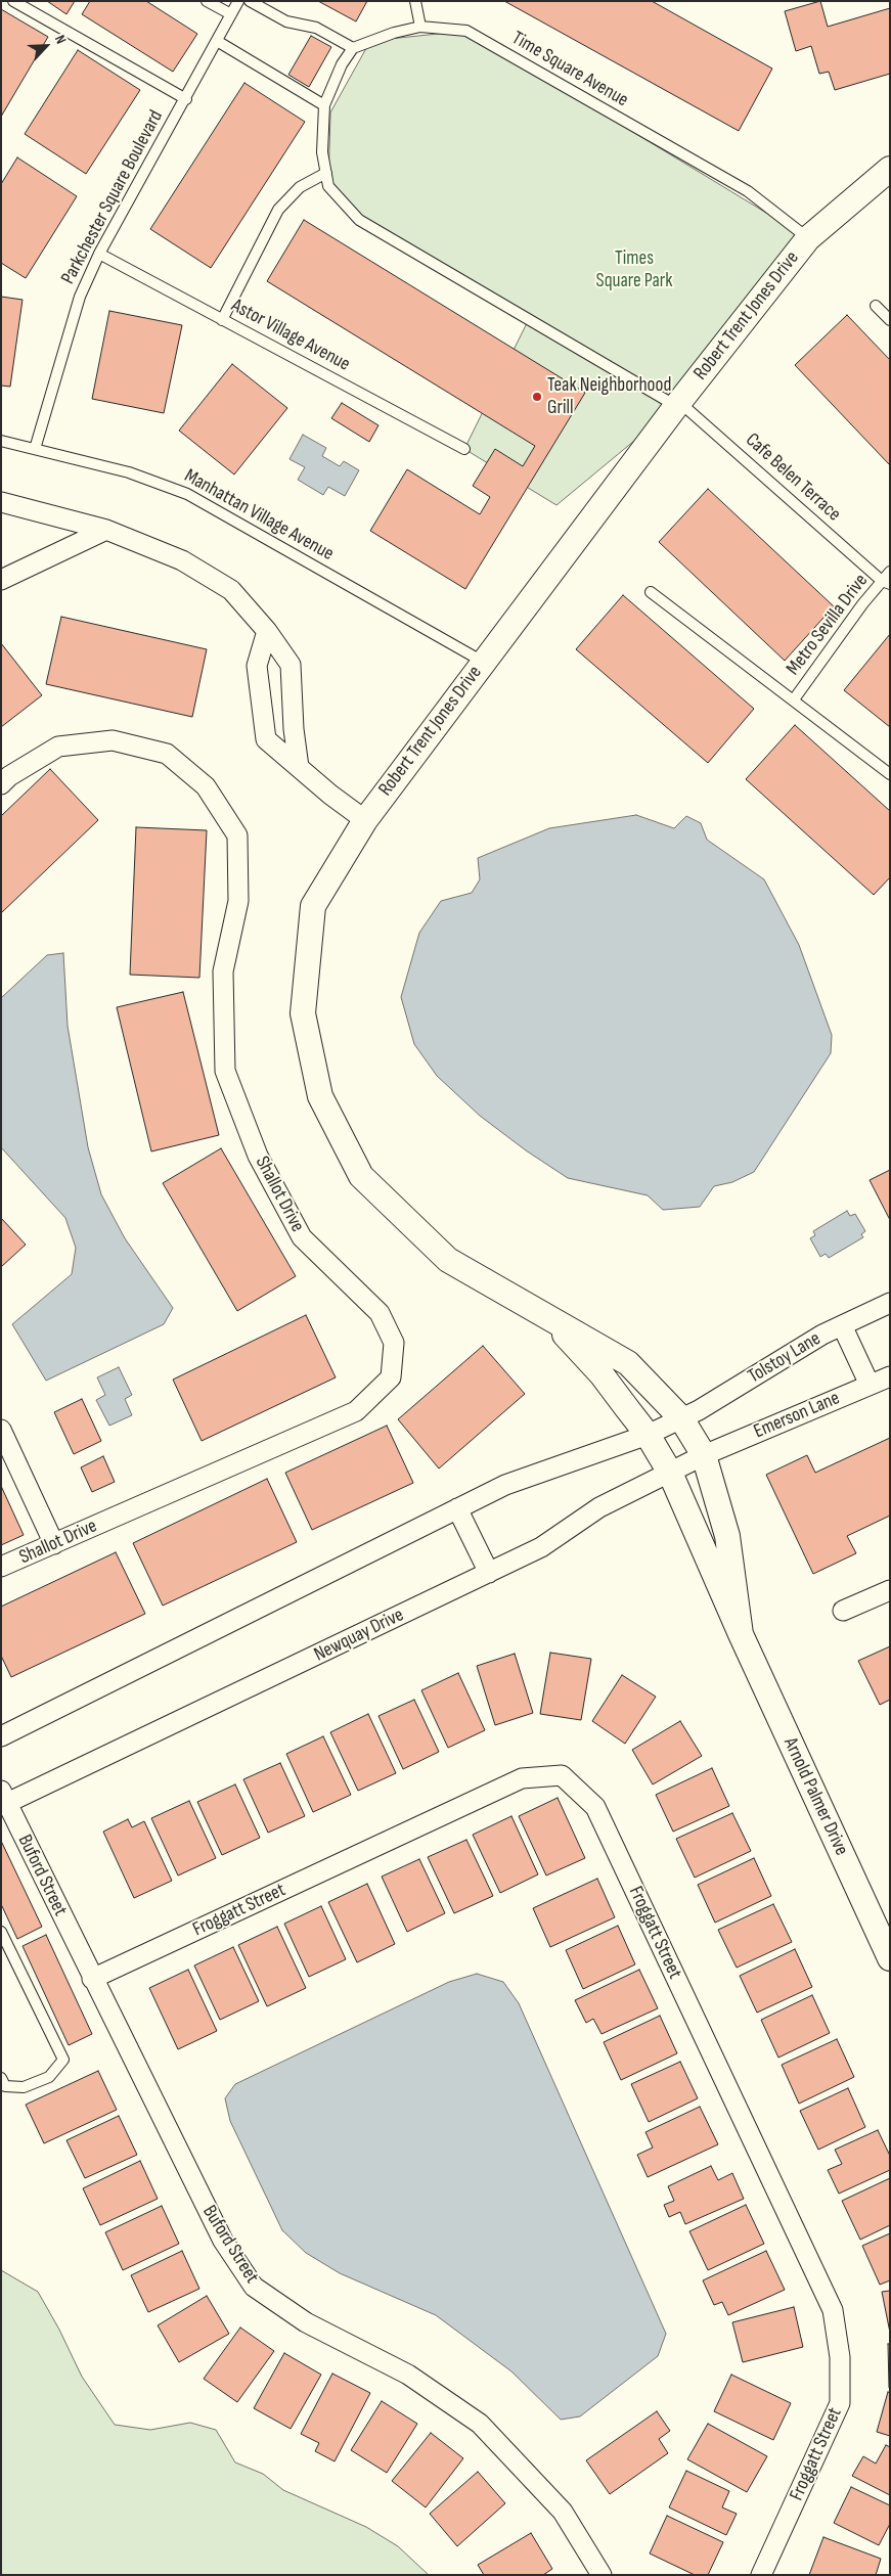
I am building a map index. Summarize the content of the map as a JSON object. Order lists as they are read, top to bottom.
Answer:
{
  "streets": {
    "street": [
      "Robert Trent Jones Drive",
      "Shallot Drive",
      "Tolstoy Lane",
      "Emerson Lane",
      "Newquay Drive",
      "Arnold Palmer Drive",
      "Buford Street",
      "Froggatt Street"
    ],
    "lane": [
      "Time Square Avenue",
      "Parkchester Square Boulevard",
      "Astor Village Avenue",
      "Cafe Belen Terrace",
      "Manhattan Village Avenue",
      "Metro Sevilla Drive"
    ]
  },
  "crossings": [
    ["Time Square Avenue", "Robert Trent Jones Drive"],
    ["Parkchester Square Boulevard", "Astor Village Avenue"],
    ["Parkchester Square Boulevard", "Manhattan Village Avenue"],
    ["Robert Trent Jones Drive", "Cafe Belen Terrace"],
    ["Robert Trent Jones Drive", "Manhattan Village Avenue"],
    ["Robert Trent Jones Drive", "Tolstoy Lane"],
    ["Robert Trent Jones Drive", "Emerson Lane"],
    ["Robert Trent Jones Drive", "Newquay Drive"],
    ["Robert Trent Jones Drive", "Arnold Palmer Drive"],
    ["Cafe Belen Terrace", "Metro Sevilla Drive"],
    ["Emerson Lane", "Newquay Drive"],
    ["Emerson Lane", "Arnold Palmer Drive"],
    ["Newquay Drive", "Arnold Palmer Drive"],
    ["Newquay Drive", "Buford Street"],
    ["Buford Street", "Froggatt Street"]
  ],
  "parks": ["Times Square Park"],
  "places": ["Teak Neighborhood Grill"],
  "north": "top right"
}
